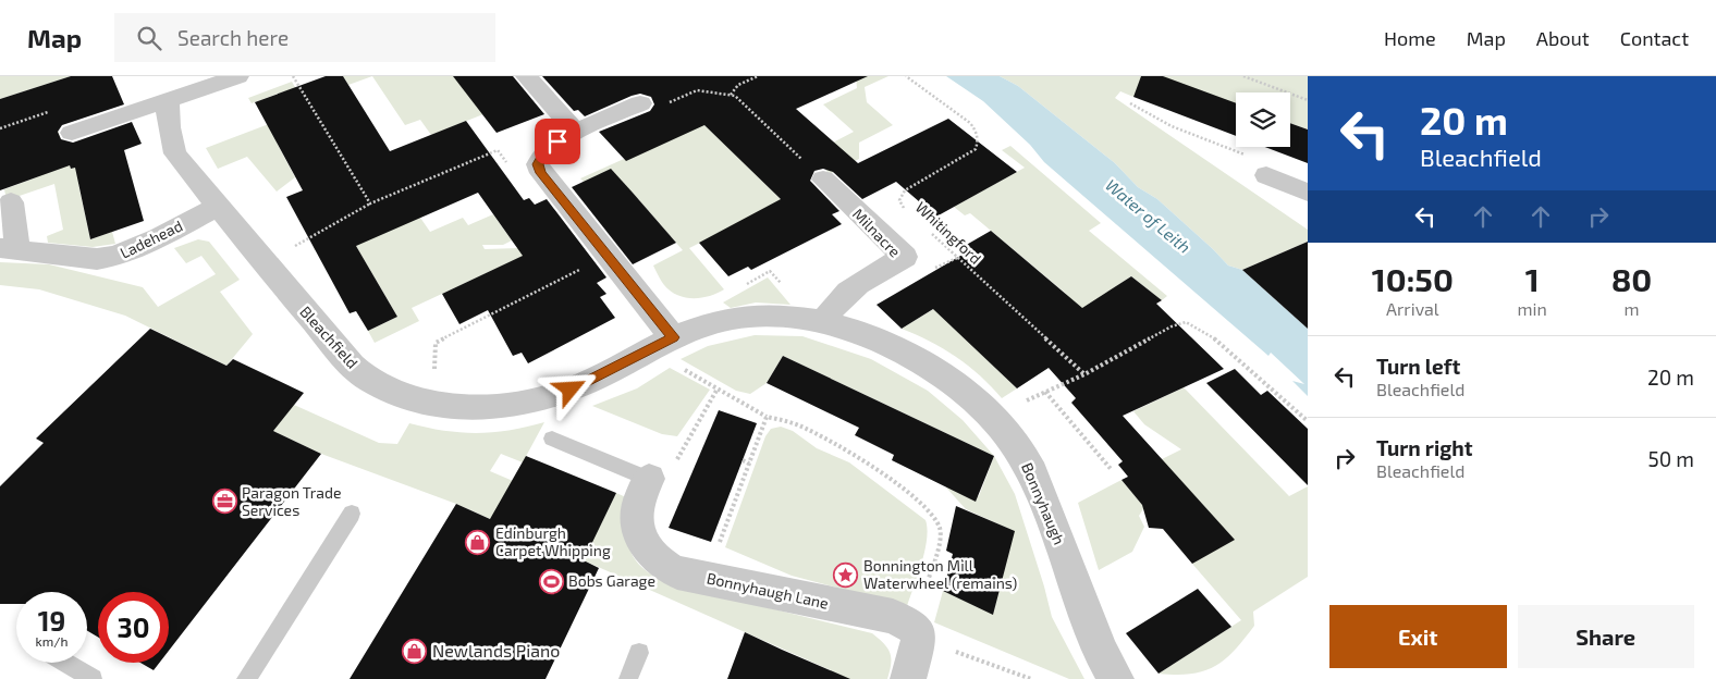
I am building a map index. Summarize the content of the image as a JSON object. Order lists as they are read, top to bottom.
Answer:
{
  "streets": {
    "street": [
      "Milnacre",
      "Ladehead",
      "Bleachfield",
      "Bonnyhaugh",
      "Bonnyhaugh Lane"
    ],
    "path": ["Whitingford"]
  },
  "crossings": [
    ["Milnacre", "Bonnyhaugh"],
    ["Ladehead", "Bleachfield"],
    ["Bleachfield", "Bonnyhaugh"]
  ],
  "water": ["Water of Leith"],
  "places": {
    "office": ["Paragon Trade Services"],
    "shop": ["Edinburgh Carpet Whipping", "Newlands Piano"],
    "place": ["Bonnington Mill Waterwheel (remains)"],
    "sports": ["Bobs Garage"]
  },
  "page": {
    "header": "Map",
    "search": "Search here",
    "nav": [
      "Home",
      "Map",
      "About",
      "Contact"
    ],
    "turn": ["20 m", "Bleachfield"],
    "eta": [
      "10:50",
      "Arrival",
      "1",
      "min",
      "80",
      "m"
    ],
    "list": [
      {
        "name": "Turn left",
        "note": "Bleachfield",
        "value": "20 m"
      },
      {
        "name": "Turn right",
        "note": "Bleachfield",
        "value": "50 m"
      }
    ],
    "speed": "19 km/h",
    "limit": "30",
    "buttons": ["Exit", "Share"]
  }
}
